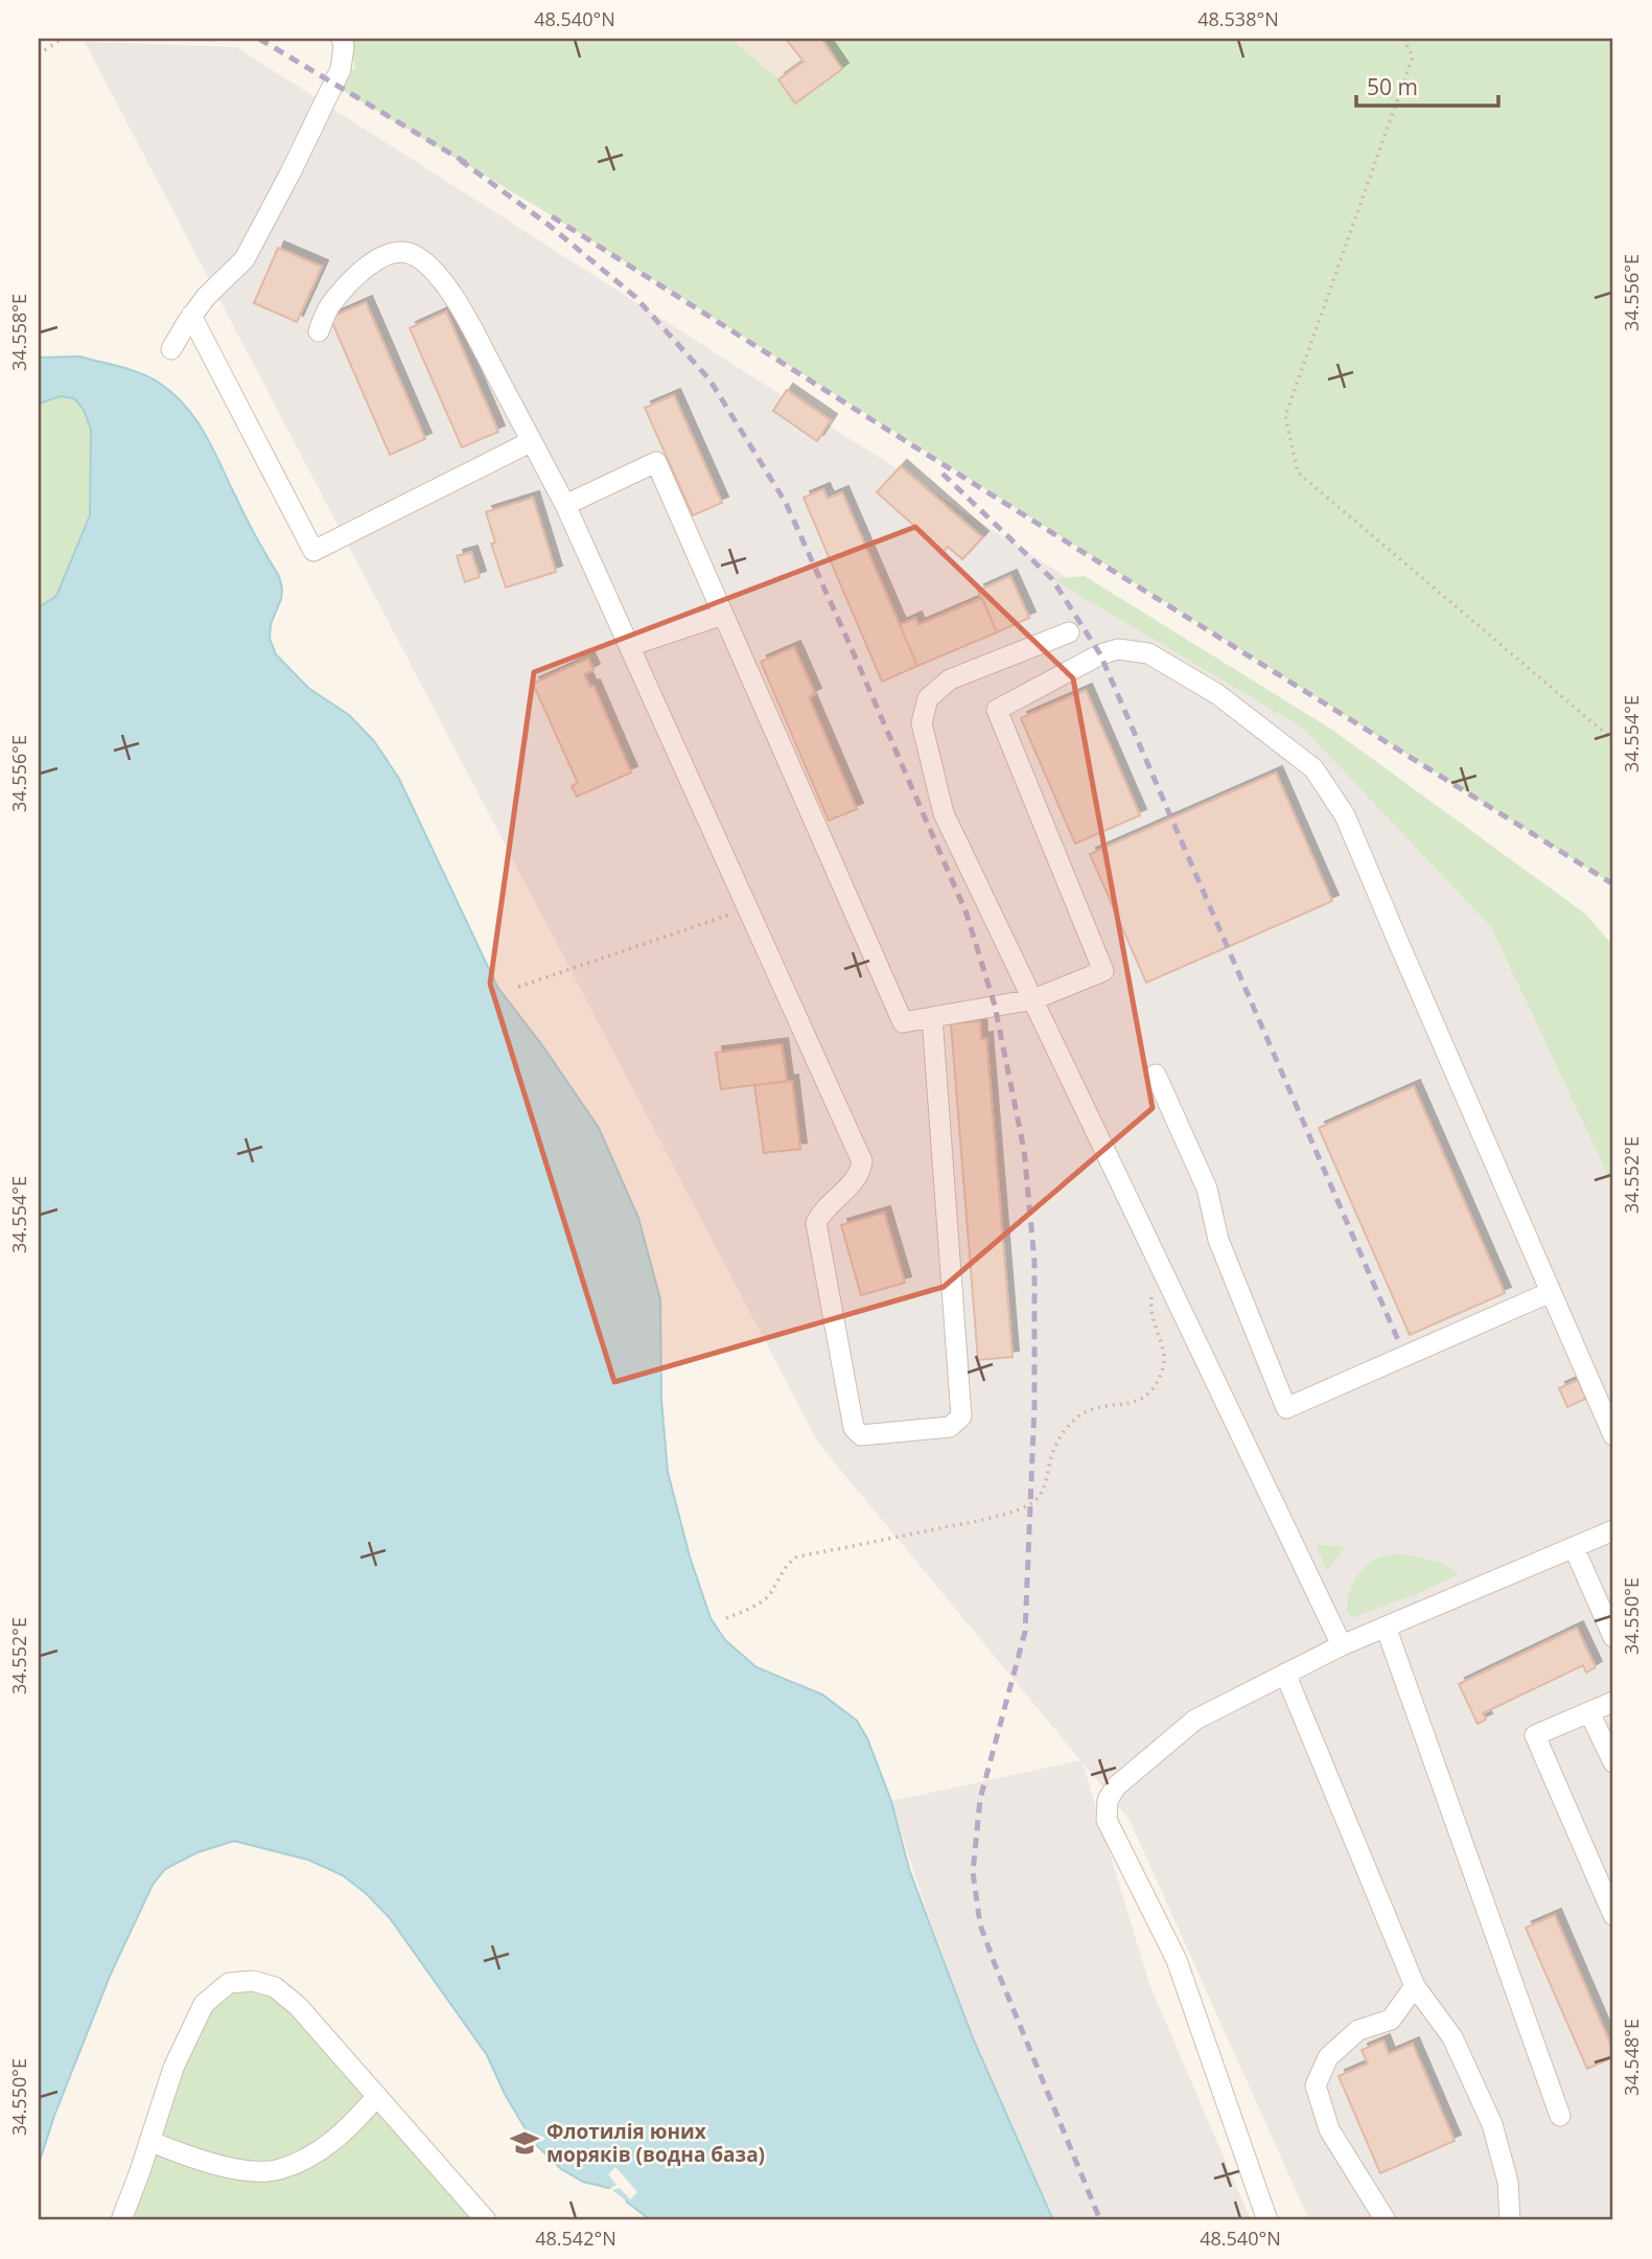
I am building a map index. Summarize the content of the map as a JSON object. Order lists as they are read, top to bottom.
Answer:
{
  "places": {
    "school or university": ["Флотилія юних моряків (водна база)"]
  },
  "scale_bar": "50 m",
  "coordinates": [
    "48.540°N",
    "48.538°N",
    "34.556°E",
    "34.558°E",
    "34.554°E",
    "34.552°E",
    "34.550°E",
    "34.548°E",
    "48.542°N"
  ]
}
